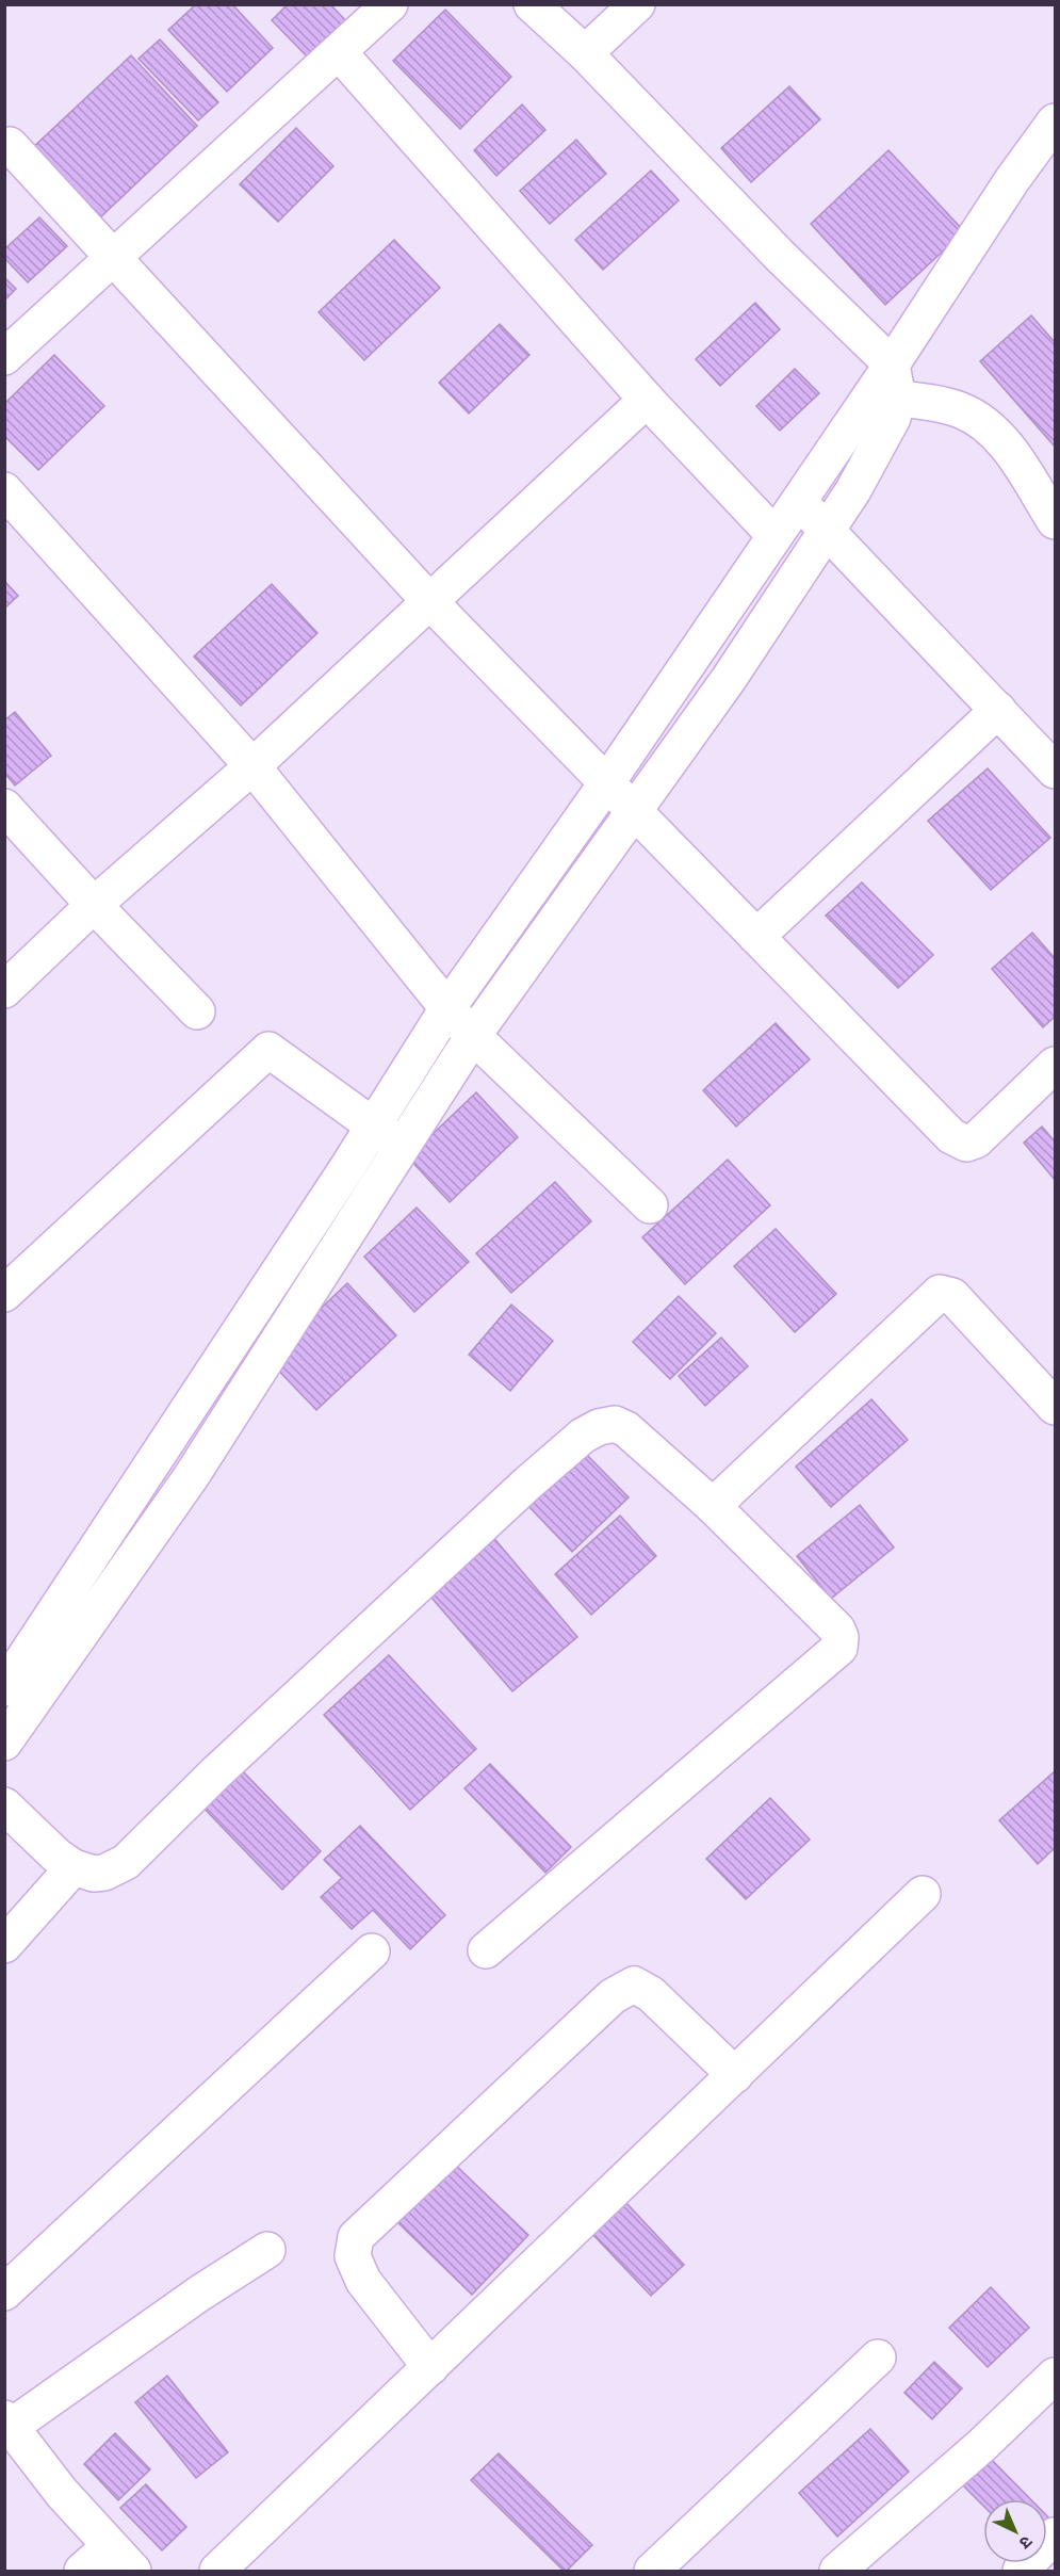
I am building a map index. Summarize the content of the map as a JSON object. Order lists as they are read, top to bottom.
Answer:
{
  "north": "bottom right"
}
